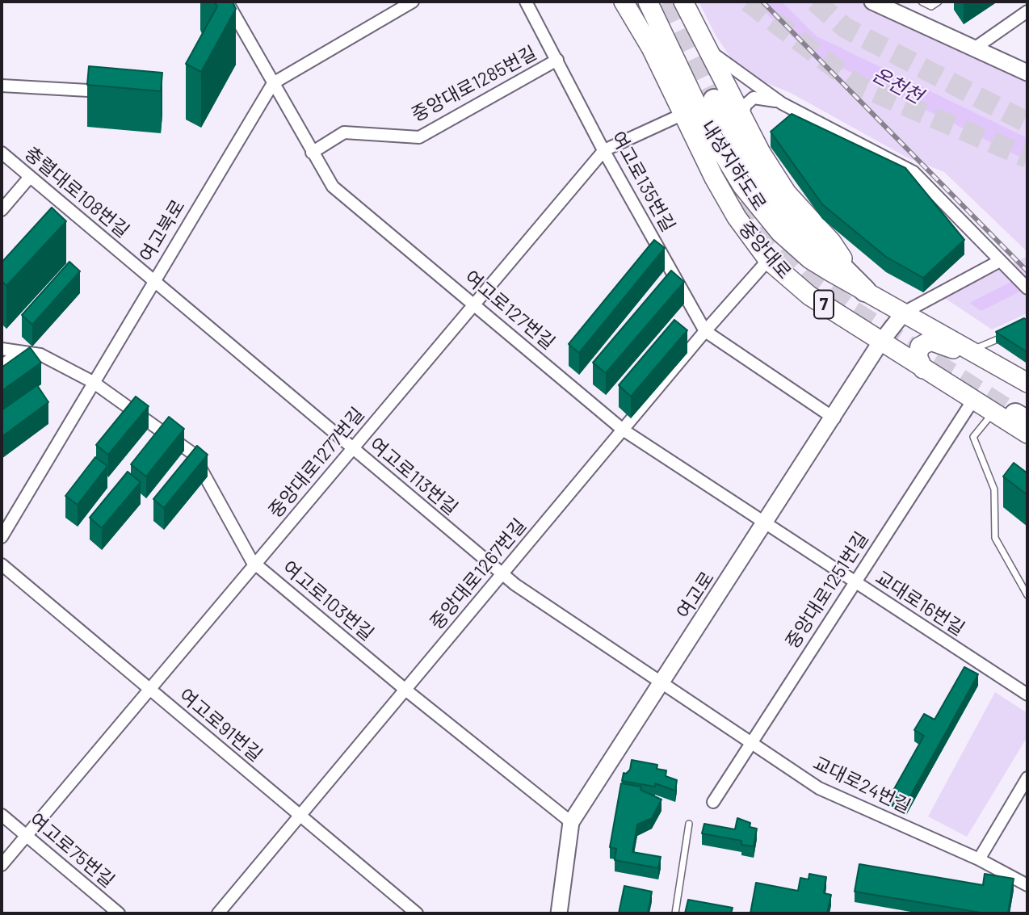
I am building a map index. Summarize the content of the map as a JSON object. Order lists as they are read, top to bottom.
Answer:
{
  "streets": {
    "main road": [
      "내성지하도로",
      "중앙대로",
      "7",
      "여고로"
    ],
    "street": [
      "중앙대로1285번길",
      "여고로135번길",
      "충렬대로108번길",
      "여고북로",
      "여고로127번길",
      "중앙대로1277번길",
      "여고로113번길",
      "중앙대로1267번길",
      "중앙대로1251번길",
      "여고로103번길",
      "교대로16번길",
      "여고로91번길",
      "교대로24번길",
      "여고로75번길"
    ]
  },
  "crossings": [
    ["중앙대로1285번길", "여고로135번길"],
    ["중앙대로1285번길", "여고로127번길"],
    ["내성지하도로", "7"],
    ["여고로135번길", "중앙대로1277번길"],
    ["여고로135번길", "중앙대로1267번길"],
    ["여고로135번길", "여고로"],
    ["충렬대로108번길", "여고북로"],
    ["충렬대로108번길", "여고로113번길"],
    ["여고북로", "여고로127번길"],
    ["여고북로", "여고로113번길"],
    ["여고북로", "여고로103번길"],
    ["중앙대로", "중앙대로1277번길"],
    ["중앙대로", "중앙대로1267번길"],
    ["중앙대로", "중앙대로1251번길"],
    ["중앙대로", "여고로"],
    ["7", "여고로"],
    ["여고로127번길", "중앙대로1277번길"],
    ["여고로127번길", "중앙대로1267번길"],
    ["여고로127번길", "여고로"],
    ["여고로127번길", "교대로16번길"],
    ["중앙대로1277번길", "여고로113번길"],
    ["중앙대로1277번길", "여고로103번길"],
    ["중앙대로1277번길", "여고로91번길"],
    ["중앙대로1277번길", "여고로75번길"],
    ["여고로113번길", "중앙대로1267번길"],
    ["여고로113번길", "여고로"],
    ["여고로113번길", "교대로24번길"],
    ["중앙대로1267번길", "여고로103번길"],
    ["중앙대로1267번길", "여고로91번길"],
    ["중앙대로1251번길", "교대로16번길"],
    ["중앙대로1251번길", "교대로24번길"],
    ["여고로", "여고로103번길"],
    ["여고로", "교대로16번길"],
    ["여고로", "교대로24번길"]
  ],
  "water": ["온천천"]
}
